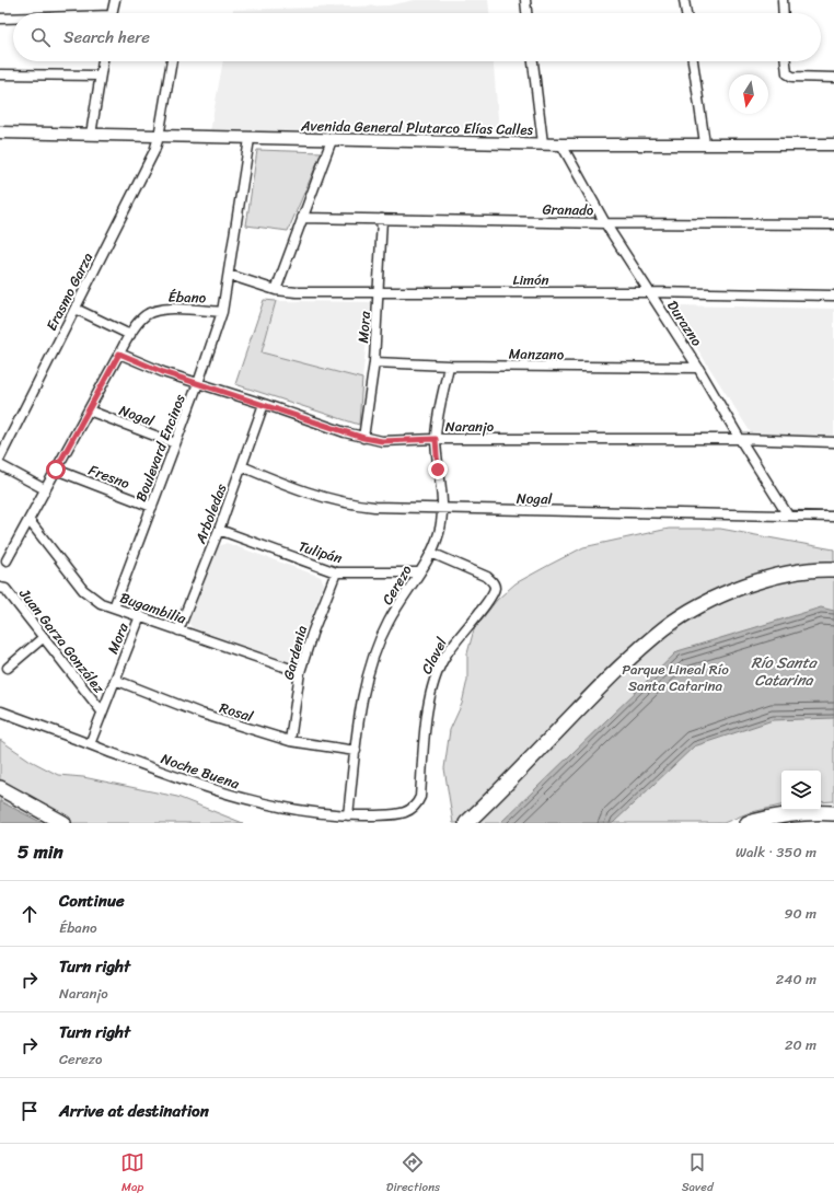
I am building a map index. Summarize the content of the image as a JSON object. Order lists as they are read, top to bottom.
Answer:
{
  "streets": {
    "street": [
      "Avenida General Plutarco Elías Calles",
      "Granado",
      "Limón",
      "Erasmo Garza",
      "Ébano",
      "Durazno",
      "Mora",
      "Manzano",
      "Nogal",
      "Naranjo",
      "Boulevard Encinos",
      "Fresno",
      "Arboledas",
      "Tulipán",
      "Cerezo",
      "Bugambilia",
      "Juan Garza González",
      "Gardenia",
      "Clavel",
      "Rosal",
      "Noche Buena"
    ]
  },
  "crossings": [
    ["Avenida General Plutarco Elías Calles", "Erasmo Garza"],
    ["Avenida General Plutarco Elías Calles", "Durazno"],
    ["Avenida General Plutarco Elías Calles", "Boulevard Encinos"],
    ["Granado", "Durazno"],
    ["Granado", "Mora"],
    ["Limón", "Durazno"],
    ["Limón", "Mora"],
    ["Limón", "Boulevard Encinos"],
    ["Ébano", "Nogal"],
    ["Ébano", "Naranjo"],
    ["Ébano", "Boulevard Encinos"],
    ["Ébano", "Fresno"],
    ["Ébano", "Bugambilia"],
    ["Durazno", "Manzano"],
    ["Durazno", "Nogal"],
    ["Durazno", "Naranjo"],
    ["Mora", "Manzano"],
    ["Mora", "Naranjo"],
    ["Mora", "Bugambilia"],
    ["Mora", "Juan Garza González"],
    ["Mora", "Rosal"],
    ["Mora", "Noche Buena"],
    ["Manzano", "Cerezo"],
    ["Nogal", "Boulevard Encinos"],
    ["Nogal", "Arboledas"],
    ["Nogal", "Cerezo"],
    ["Naranjo", "Boulevard Encinos"],
    ["Naranjo", "Arboledas"],
    ["Naranjo", "Cerezo"],
    ["Boulevard Encinos", "Fresno"],
    ["Boulevard Encinos", "Bugambilia"],
    ["Arboledas", "Tulipán"],
    ["Arboledas", "Bugambilia"],
    ["Tulipán", "Cerezo"],
    ["Tulipán", "Gardenia"],
    ["Cerezo", "Clavel"],
    ["Cerezo", "Rosal"],
    ["Cerezo", "Noche Buena"],
    ["Bugambilia", "Gardenia"],
    ["Gardenia", "Rosal"],
    ["Clavel", "Noche Buena"]
  ],
  "water": ["Río Santa Catarina"],
  "parks": ["Parque Lineal Río Santa Catarina"],
  "north": "bottom",
  "page": {
    "search": "Search here",
    "heading": ["5 min", "Walk · 350 m"],
    "list": [
      ["Continue", "Ébano", "90 m"],
      ["Turn right", "Naranjo", "240 m"],
      ["Turn right", "Cerezo", "20 m"],
      "Arrive at destination"
    ],
    "nav": ["Map", "Directions", "Saved"]
  }
}
